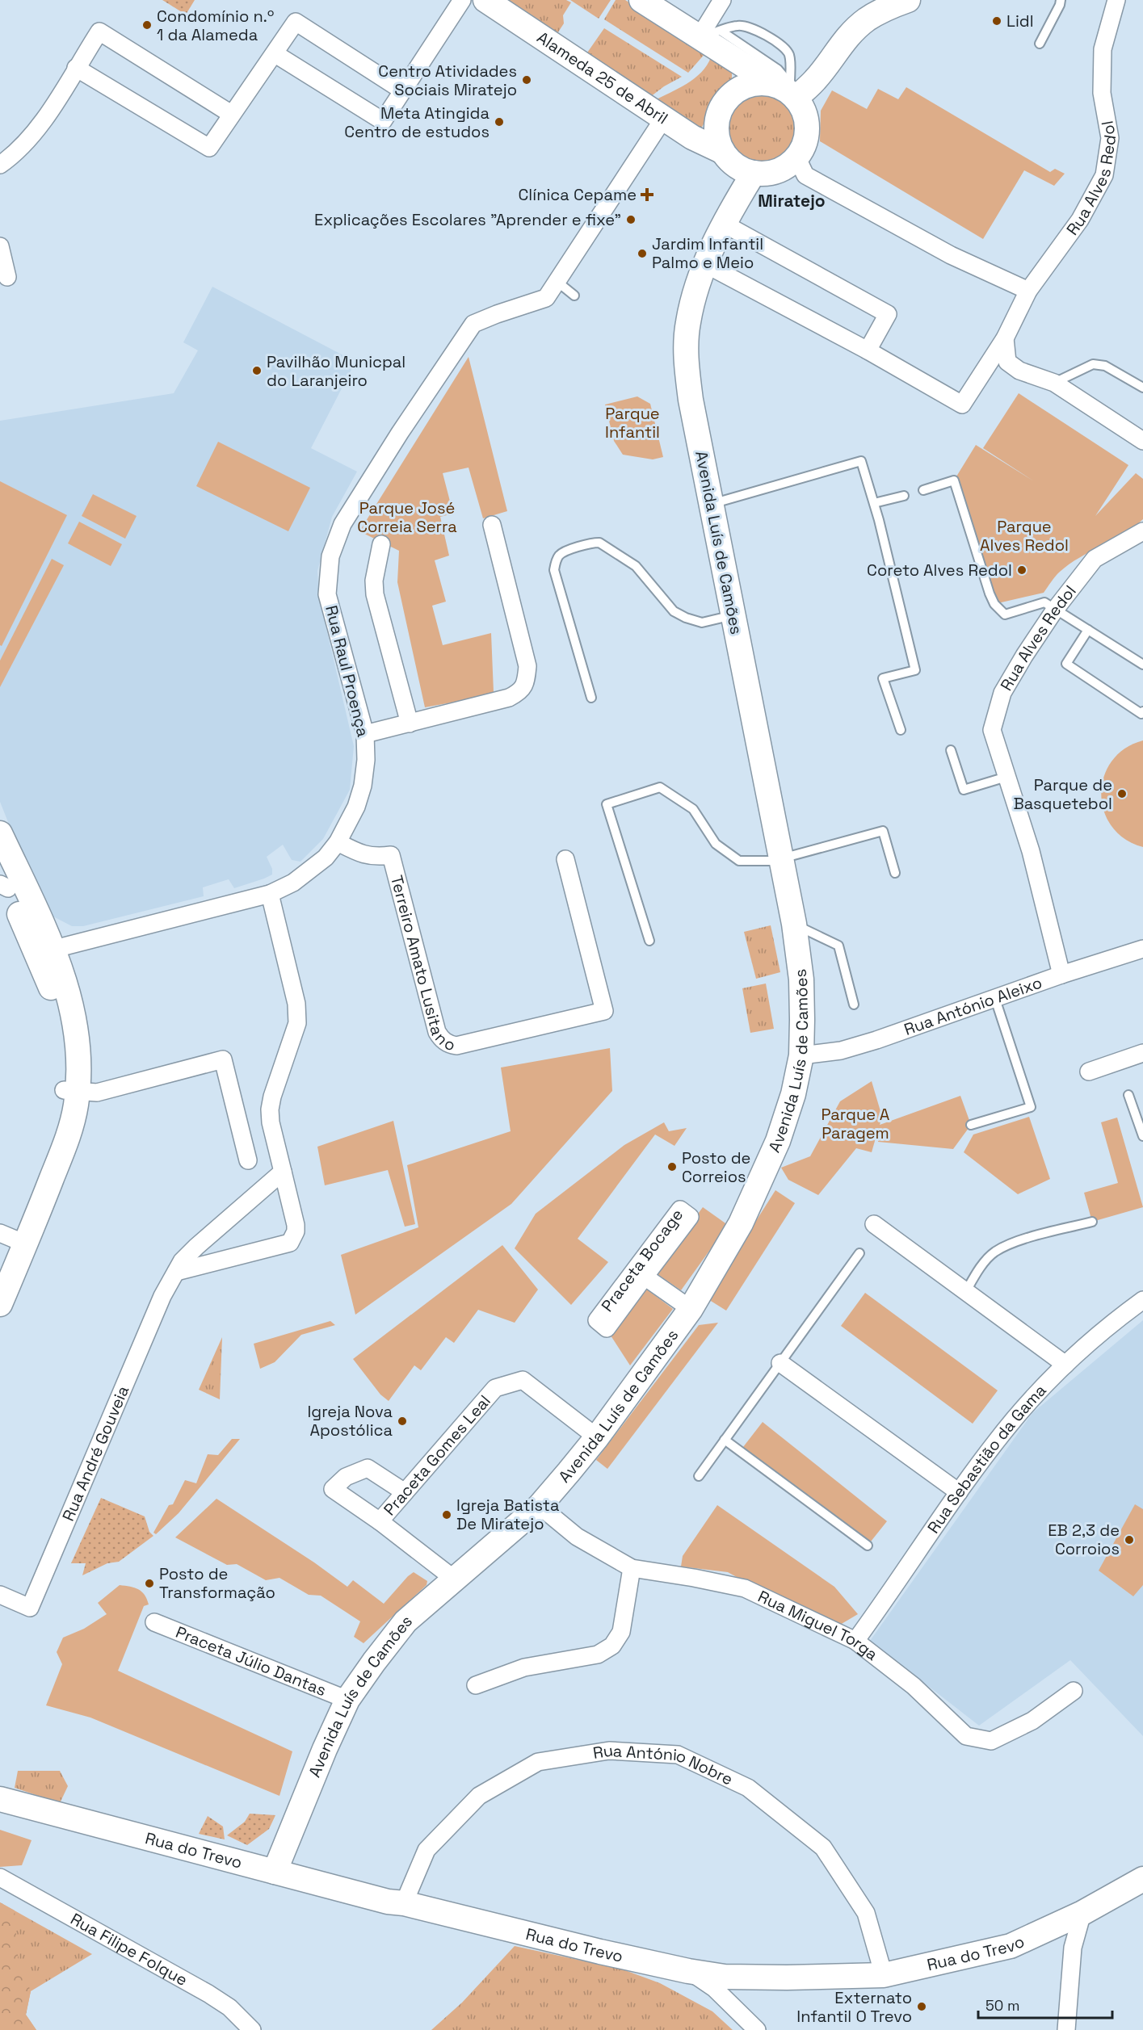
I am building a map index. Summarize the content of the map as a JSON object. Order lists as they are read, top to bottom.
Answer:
{
  "streets": {
    "street": [
      "Alameda 25 de Abril",
      "Rua Alves Redol",
      "Avenida Luís de Camões",
      "Rua Raul Proença",
      "Terreiro Amato Lusitano",
      "Rua António Aleixo",
      "Praceta Bocage",
      "Rua André Gouveia",
      "Praceta Gomes Leal",
      "Rua Sebastião da Gama",
      "Rua Miguel Torga",
      "Praceta Júlio Dantas",
      "Rua António Nobre",
      "Rua do Trevo",
      "Rua Filipe Folque"
    ]
  },
  "crossings": [
    ["Alameda 25 de Abril", "Avenida Luís de Camões"],
    ["Rua Alves Redol", "Rua António Aleixo"],
    ["Avenida Luís de Camões", "Rua António Aleixo"],
    ["Avenida Luís de Camões", "Praceta Bocage"],
    ["Avenida Luís de Camões", "Praceta Gomes Leal"],
    ["Avenida Luís de Camões", "Rua Miguel Torga"],
    ["Avenida Luís de Camões", "Praceta Júlio Dantas"],
    ["Avenida Luís de Camões", "Rua do Trevo"],
    ["Rua Raul Proença", "Terreiro Amato Lusitano"],
    ["Rua Sebastião da Gama", "Rua Miguel Torga"],
    ["Rua António Nobre", "Rua do Trevo"]
  ],
  "districts": ["Miratejo"],
  "parks": [
    "Parque Infantil",
    "Parque José Correia Serra",
    "Parque Alves Redol",
    "Parque A Paragem"
  ],
  "places": {
    "other": [
      "Lidl",
      "Condomínio n.º 1 da Alameda",
      "Centro Atividades Sociais Miratejo",
      "Meta Atingida Centro de estudos",
      "Explicações Escolares \"Aprender e fixe\"",
      "Jardim Infantil Palmo e Meio",
      "Pavilhão Municpal do Laranjeiro",
      "Coreto Alves Redol",
      "Parque de Basquetebol",
      "Posto de Correios",
      "Igreja Nova Apostólica",
      "Igreja Batista De Miratejo",
      "EB 2,3 de Corroios",
      "Posto de Transformação",
      "Externato Infantil O Trevo"
    ],
    "health": ["Clínica Cepame"]
  },
  "scale_bar": "50 m"
}
